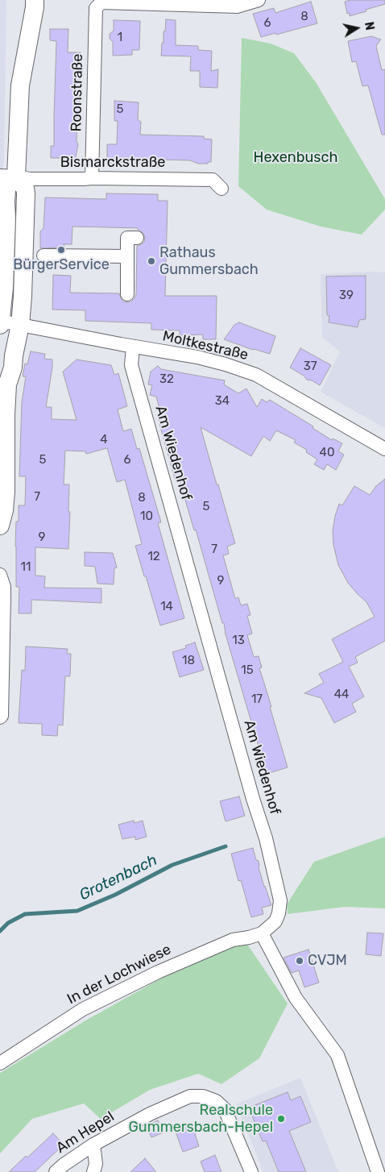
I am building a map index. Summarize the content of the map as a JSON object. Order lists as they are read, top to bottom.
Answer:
{
  "streets": {
    "street": [
      "Roonstraße",
      "Bismarckstraße",
      "Moltkestraße",
      "Am Wiedenhof",
      "In der Lochwiese",
      "Am Hepel"
    ]
  },
  "crossings": [
    ["Roonstraße", "Bismarckstraße"],
    ["Moltkestraße", "Am Wiedenhof"],
    ["Am Wiedenhof", "In der Lochwiese"]
  ],
  "water": ["Grotenbach"],
  "parks": ["Hexenbusch"],
  "places": [
    "BürgerService",
    "Rathaus Gummersbach",
    "CVJM",
    "Realschule Gummersbach-Hepel"
  ],
  "house_numbers": [
    "8",
    "6",
    "1",
    "5",
    "39",
    "37",
    "32",
    "34",
    "4",
    "40",
    "5",
    "6",
    "7",
    "8",
    "5",
    "10",
    "9",
    "7",
    "12",
    "11",
    "9",
    "14",
    "13",
    "18",
    "15",
    "44",
    "17"
  ],
  "north": "right"
}
